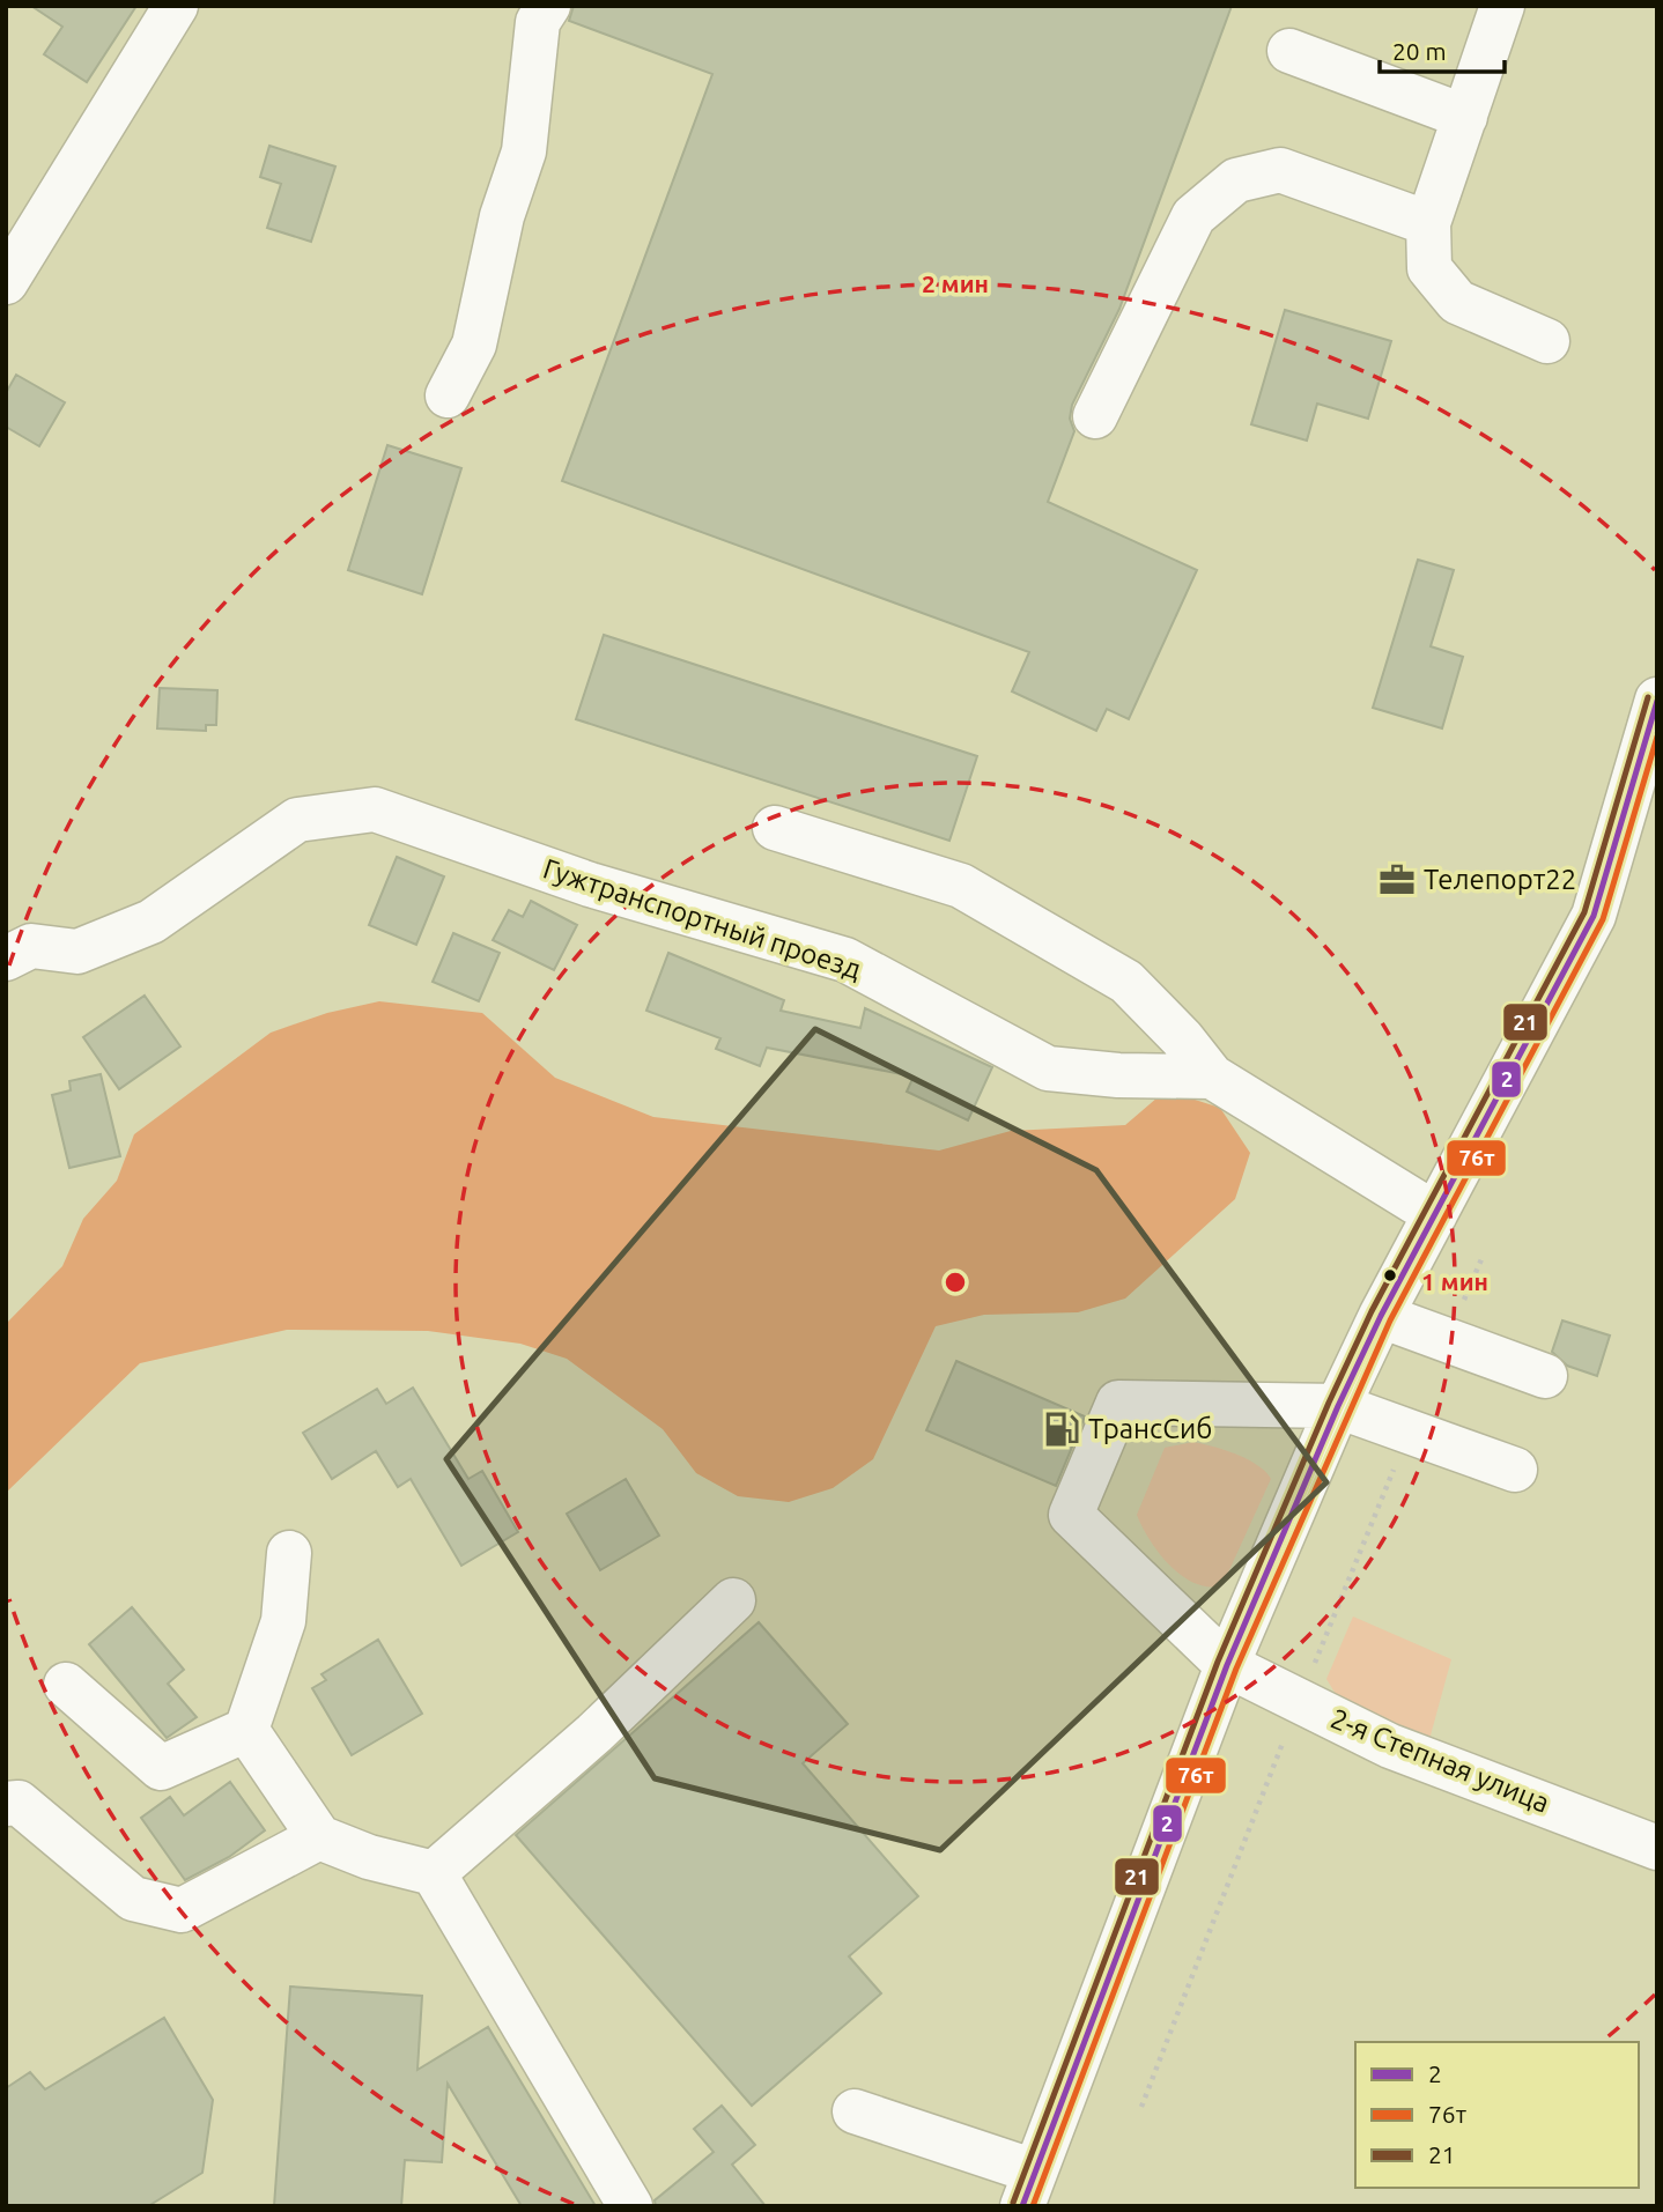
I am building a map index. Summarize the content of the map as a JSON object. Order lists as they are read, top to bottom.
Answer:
{
  "streets": {
    "street": ["Гужтранспортный проезд", "2-я Степная улица"]
  },
  "places": {
    "office": ["Телепорт22"],
    "fuel station": ["ТрансСиб"]
  },
  "lines": ["transit line 21", "transit line 2", "transit line 76т"],
  "legend": ["2", "76т", "21"],
  "scale_bar": "20 m",
  "rings": ["2 мин", "1 мин"]
}
